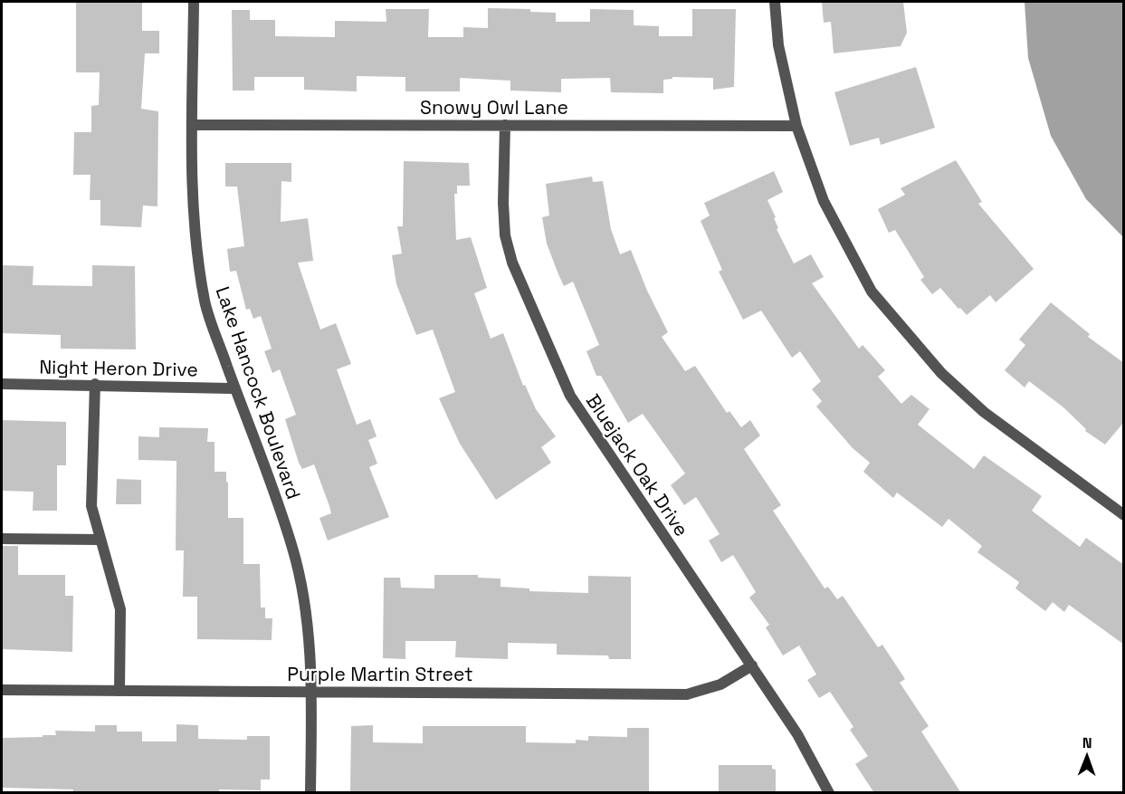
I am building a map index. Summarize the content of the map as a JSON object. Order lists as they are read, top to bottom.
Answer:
{
  "streets": {
    "street": [
      "Snowy Owl Lane",
      "Night Heron Drive",
      "Lake Hancock Boulevard",
      "Bluejack Oak Drive",
      "Purple Martin Street"
    ]
  },
  "crossings": [
    ["Snowy Owl Lane", "Lake Hancock Boulevard"],
    ["Snowy Owl Lane", "Bluejack Oak Drive"],
    ["Night Heron Drive", "Lake Hancock Boulevard"],
    ["Lake Hancock Boulevard", "Purple Martin Street"],
    ["Bluejack Oak Drive", "Purple Martin Street"]
  ],
  "north": "top"
}
